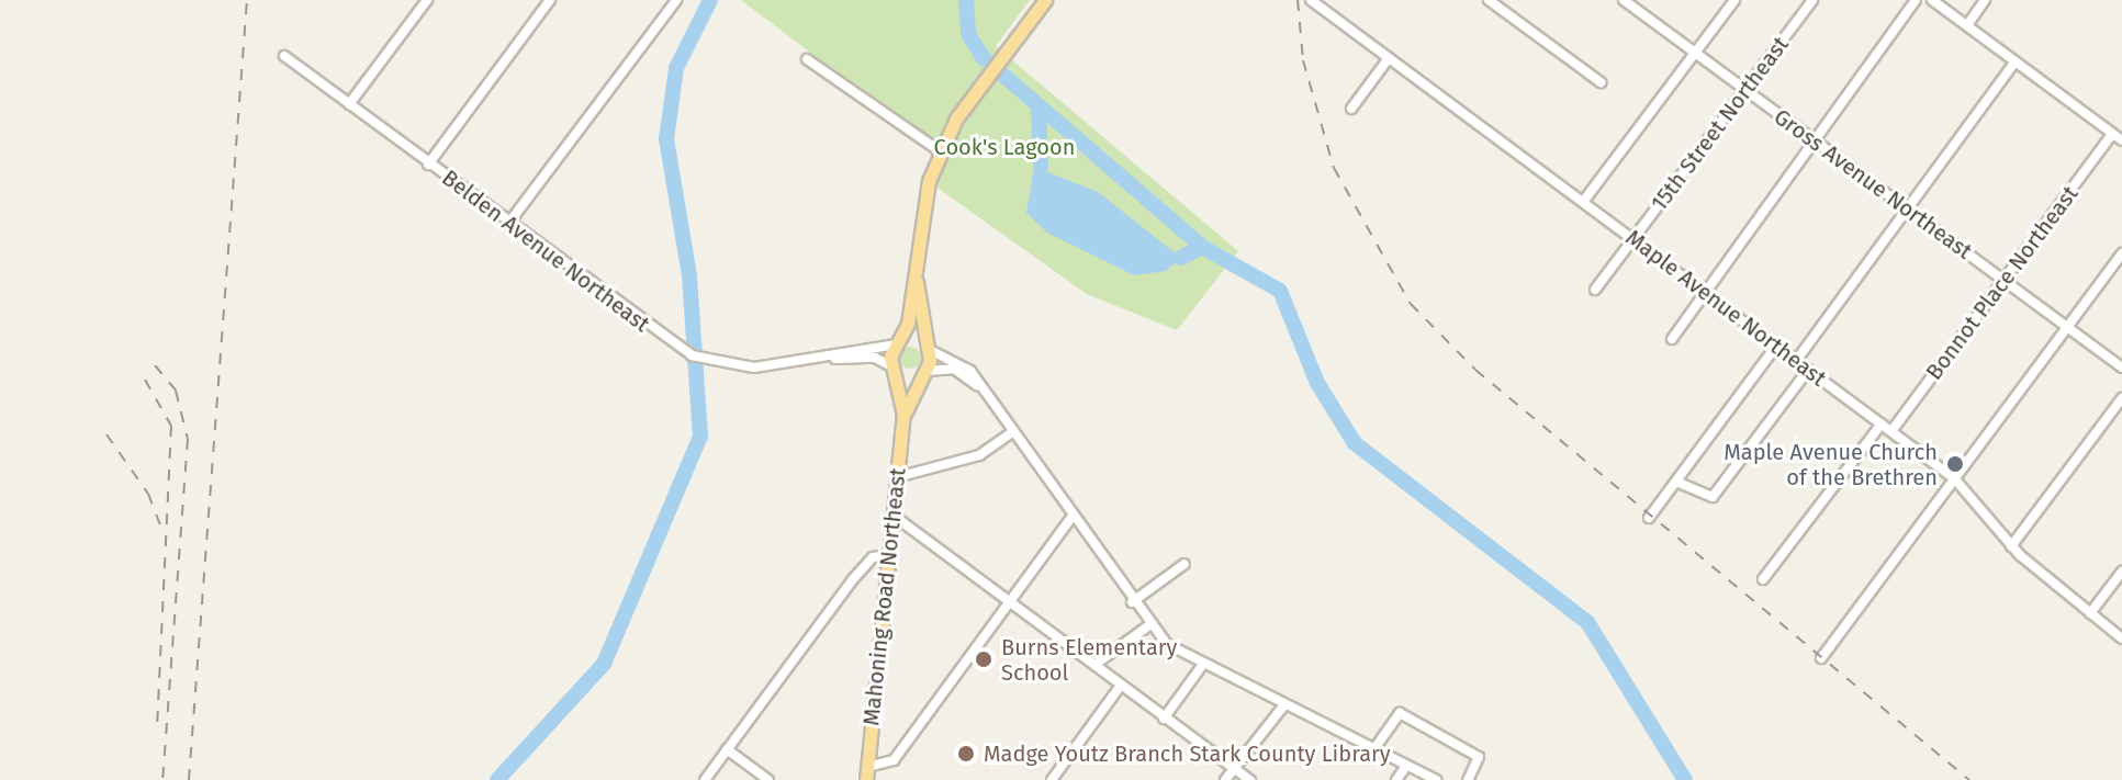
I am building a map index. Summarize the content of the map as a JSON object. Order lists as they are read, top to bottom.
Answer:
{
  "streets": {
    "main road": ["Mahoning Road Northeast"],
    "street": [
      "15th Street Northeast",
      "Gross Avenue Northeast",
      "Belden Avenue Northeast",
      "Bonnot Place Northeast",
      "Maple Avenue Northeast"
    ]
  },
  "crossings": [
    ["15th Street Northeast", "Gross Avenue Northeast"],
    ["15th Street Northeast", "Maple Avenue Northeast"],
    ["Gross Avenue Northeast", "Bonnot Place Northeast"],
    ["Belden Avenue Northeast", "Mahoning Road Northeast"],
    ["Bonnot Place Northeast", "Maple Avenue Northeast"]
  ],
  "parks": ["Cook's Lagoon"],
  "places": ["Maple Avenue Church of the Brethren", "Burns Elementary School", "Madge Youtz Branch Stark County Library"]
}
